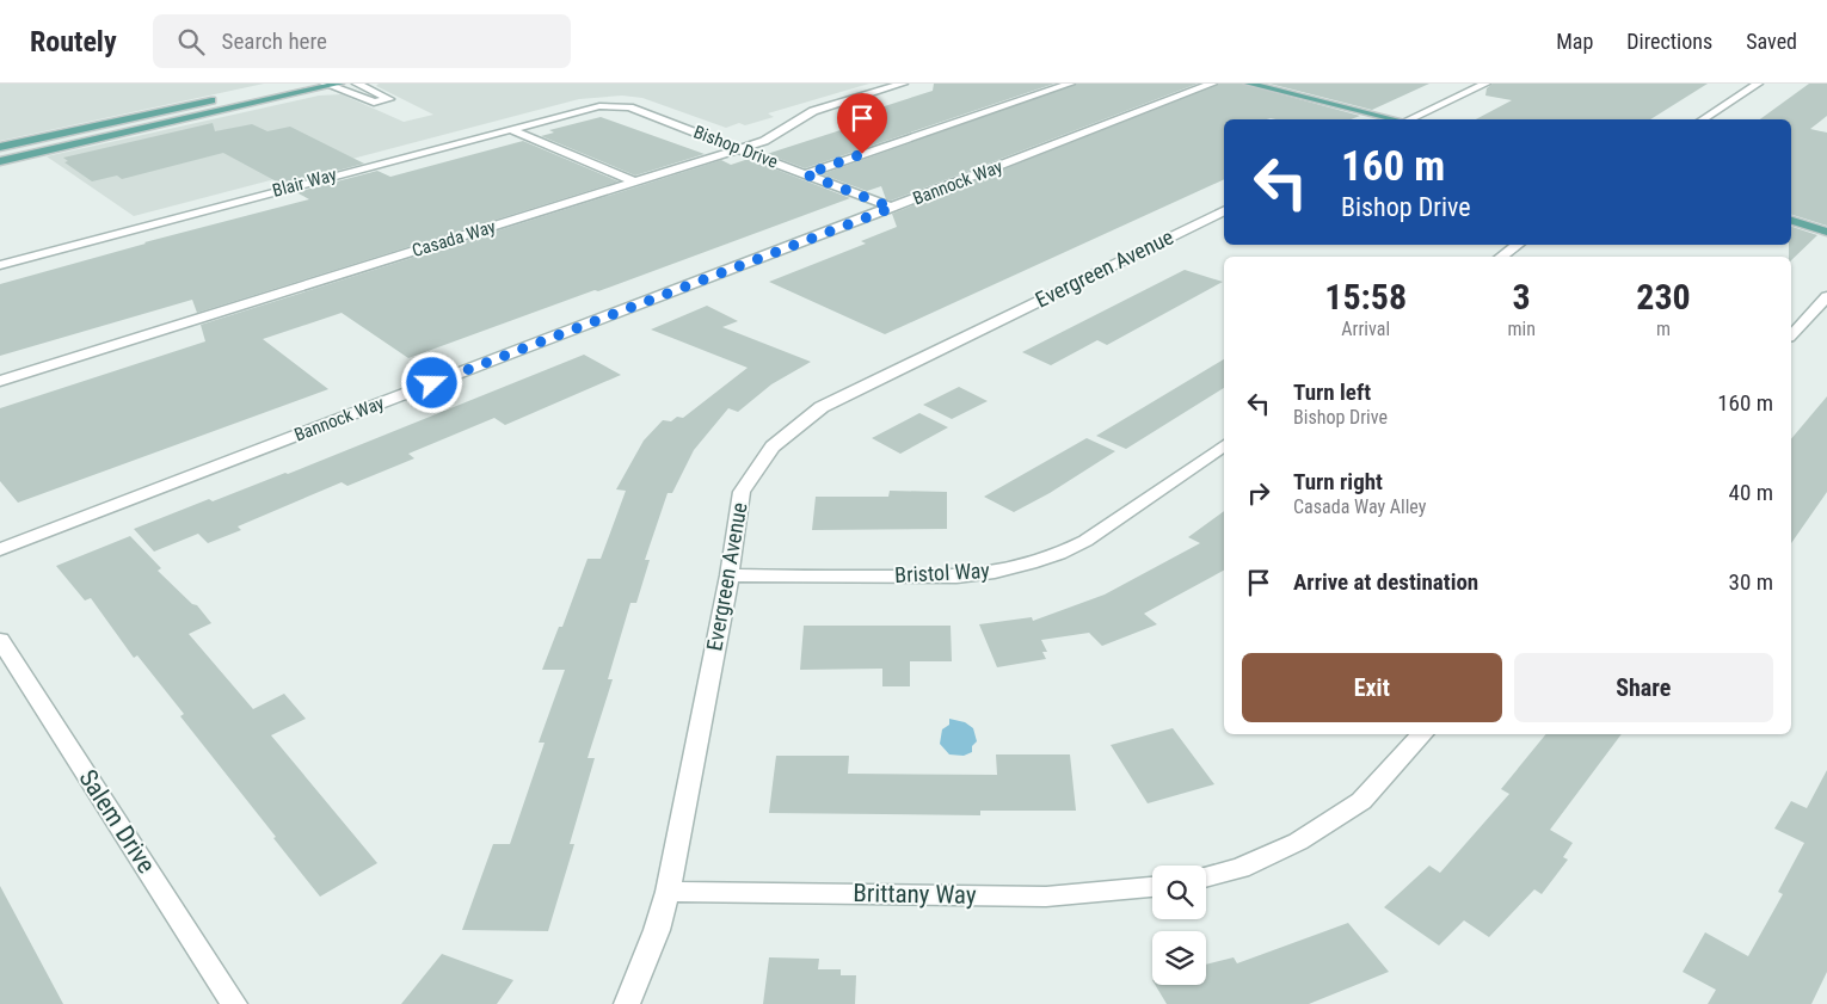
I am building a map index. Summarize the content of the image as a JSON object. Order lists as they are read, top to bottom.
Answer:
{
  "streets": {
    "street": [
      "Bishop Drive",
      "Blair Way",
      "Bannock Way",
      "Casada Way",
      "Evergreen Avenue",
      "Bristol Way",
      "Salem Drive",
      "Brittany Way"
    ]
  },
  "crossings": [
    ["Bishop Drive", "Blair Way"],
    ["Bishop Drive", "Bannock Way"],
    ["Bishop Drive", "Casada Way"],
    ["Evergreen Avenue", "Bristol Way"],
    ["Evergreen Avenue", "Brittany Way"]
  ],
  "page": {
    "header": "Routely",
    "search": "Search here",
    "nav": ["Map", "Directions", "Saved"],
    "turn": ["160 m", "Bishop Drive"],
    "eta": [
      "15:58",
      "Arrival",
      "3",
      "min",
      "230",
      "m"
    ],
    "list": [
      {
        "name": "Turn left",
        "note": "Bishop Drive",
        "value": "160 m"
      },
      {
        "name": "Turn right",
        "note": "Casada Way Alley",
        "value": "40 m"
      },
      {
        "name": "Arrive at destination",
        "value": "30 m"
      }
    ],
    "buttons": ["Exit", "Share"]
  }
}
